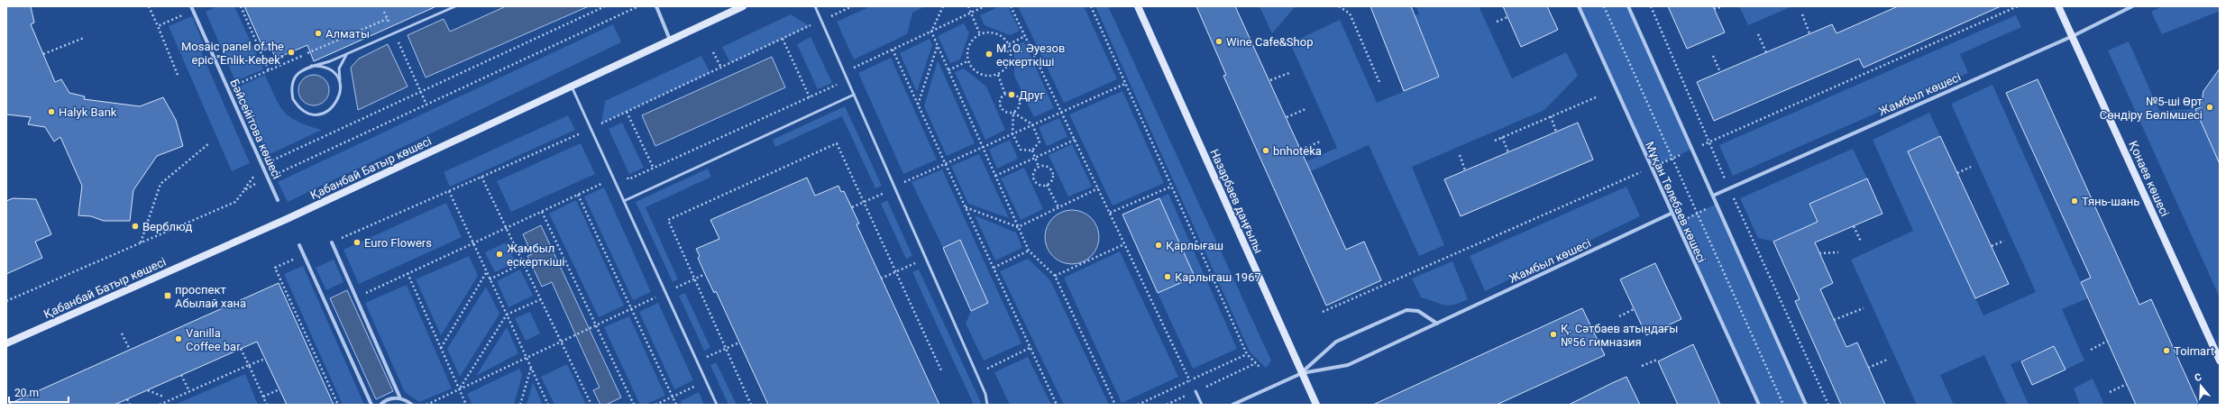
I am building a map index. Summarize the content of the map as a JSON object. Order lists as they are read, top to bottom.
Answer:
{
  "streets": {
    "street": [
      "Жамбыл көшесі",
      "Бәйсейітова көшесі",
      "Қабанбай Батыр көшесі",
      "Қонаев көшесі",
      "Назарбаев даңғылы",
      "Мұқан Төлебаев көшесі"
    ]
  },
  "crossings": [
    ["Жамбыл көшесі", "Қонаев көшесі"],
    ["Жамбыл көшесі", "Назарбаев даңғылы"],
    ["Жамбыл көшесі", "Мұқан Төлебаев көшесі"]
  ],
  "places": {
    "other": [
      "Алматы",
      "Wine Cafe&Shop",
      "Mosaic panel of the epic \"Enlik-Kebek\"",
      "М. О. Әуезов ескерткіші",
      "Друг",
      "№5-ші Өрт Сөндіру Бөлімшесі",
      "Halyk Bank",
      "bnhoteka",
      "Тянь-шань",
      "Верблюд",
      "Euro Flowers",
      "Қарлығаш",
      "Жамбыл ескерткіші",
      "Карлыгаш 1967",
      "Қ. Сәтбаев атындағы №56 гимназия",
      "Vanilla Coffee bar",
      "Toimart"
    ],
    "transit": ["проспект Абылай хана"]
  },
  "scale_bar": "20 m",
  "north": "top"
}
